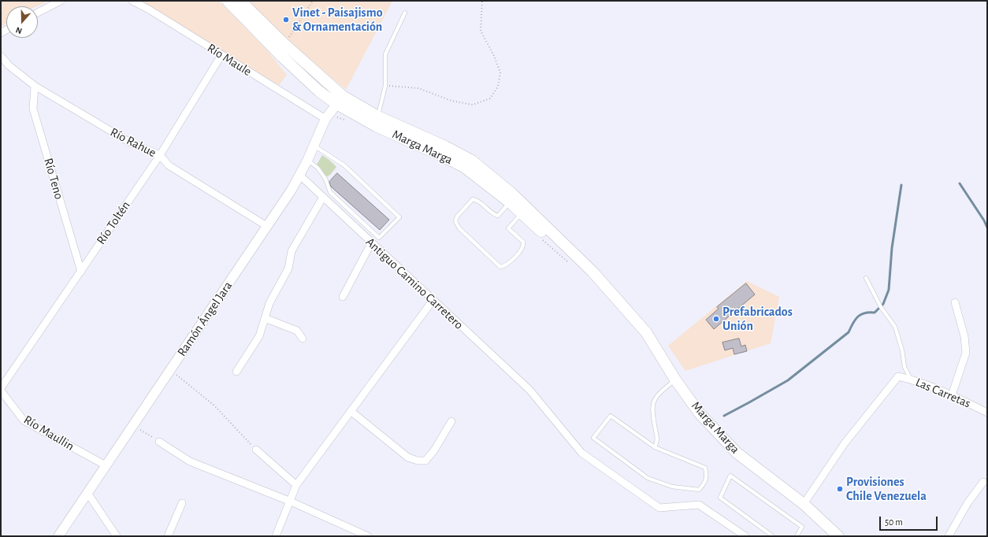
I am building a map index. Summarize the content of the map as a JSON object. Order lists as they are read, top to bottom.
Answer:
{
  "streets": {
    "main road": ["Marga Marga", "Ramón Ángel Jara"],
    "street": [
      "Río Maule",
      "Río Rahue",
      "Río Teno",
      "Río Toltén",
      "Antiguo Camino Carretero",
      "Las Carretas",
      "Río Maullin"
    ]
  },
  "crossings": [
    ["Río Maule", "Río Toltén"],
    ["Río Maule", "Ramón Ángel Jara"],
    ["Río Rahue", "Río Teno"],
    ["Río Rahue", "Río Toltén"],
    ["Río Rahue", "Ramón Ángel Jara"],
    ["Marga Marga", "Ramón Ángel Jara"],
    ["Marga Marga", "Las Carretas"],
    ["Río Teno", "Río Toltén"],
    ["Antiguo Camino Carretero", "Ramón Ángel Jara"],
    ["Ramón Ángel Jara", "Río Maullin"]
  ],
  "places": ["Vinet - Paisajismo & Ornamentación", "Prefabricados Unión", "Provisiones Chile Venezuela"],
  "scale_bar": "50 m",
  "north": "bottom"
}
